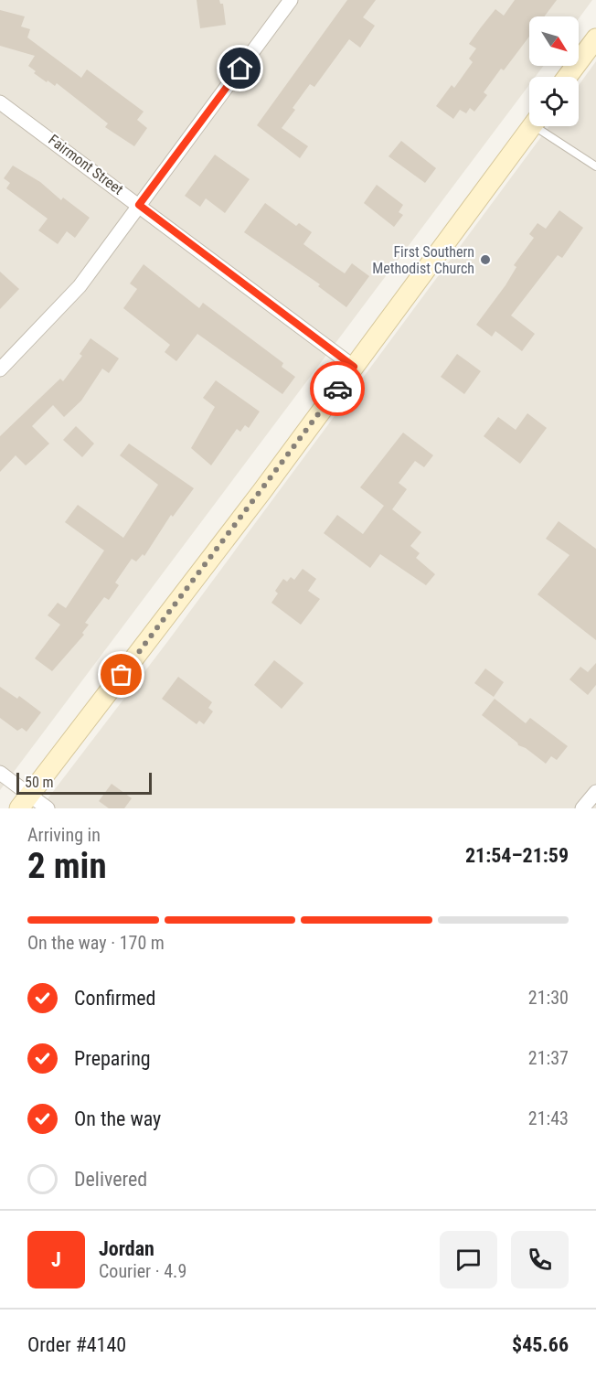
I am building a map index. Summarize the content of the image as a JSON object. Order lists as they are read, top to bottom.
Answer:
{
  "streets": {
    "street": ["Fairmont Street"]
  },
  "places": ["First Southern Methodist Church"],
  "scale_bar": "50 m",
  "north": "bottom right",
  "page": {
    "scale": "50 m",
    "heading": ["2 min", "Arriving in", "21:54–21:59"],
    "panel": [
      "Jordan",
      "Courier · 4.9",
      "Order #4140",
      "$45.66"
    ],
    "bar": "On the way · 170 m",
    "list": [
      ["Confirmed", "21:30"],
      ["Preparing", "21:37"],
      ["On the way", "21:43"],
      "Delivered"
    ],
    "round": "J"
  }
}
